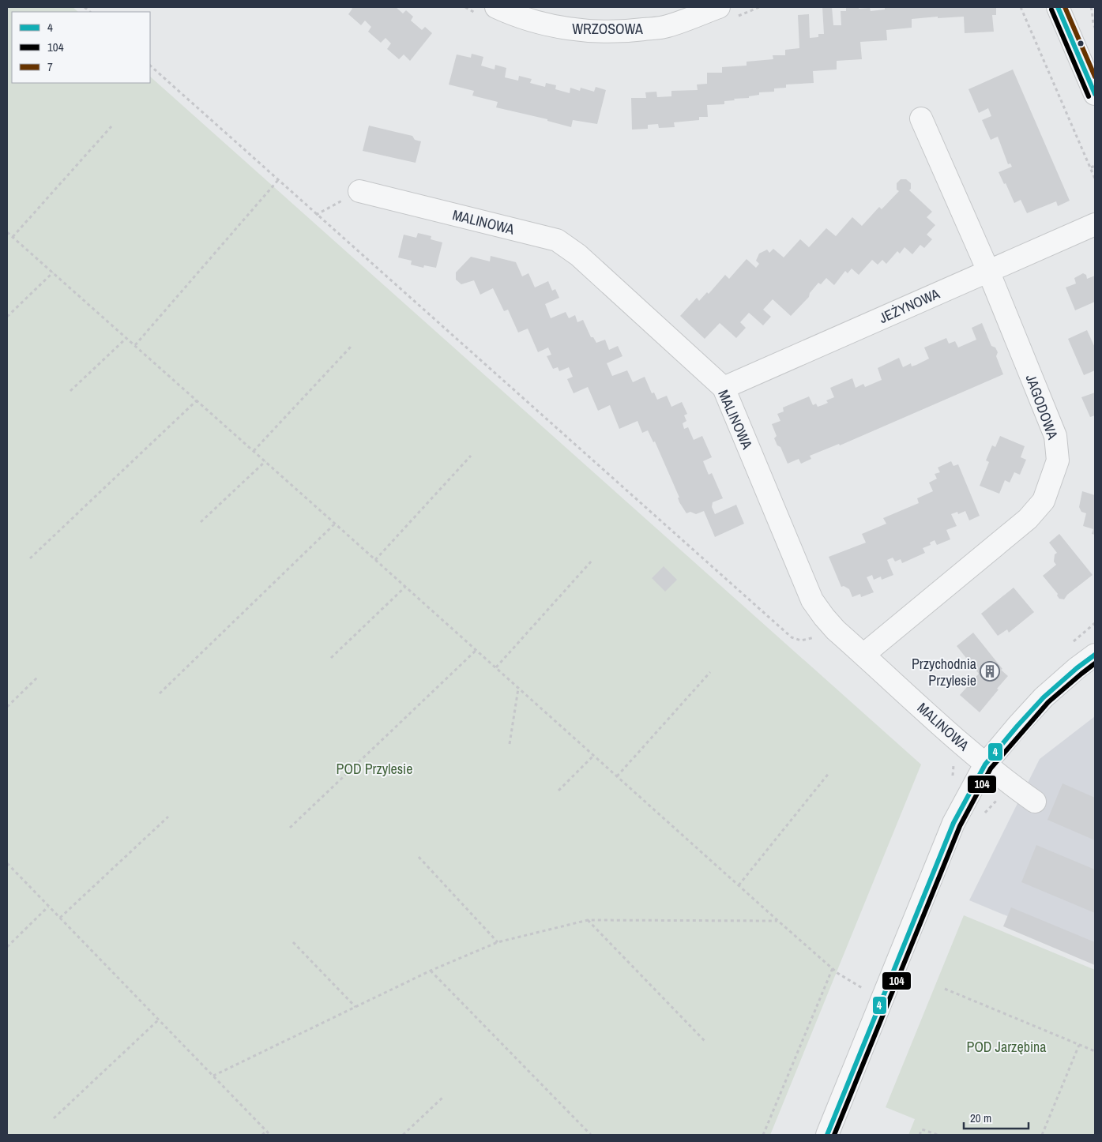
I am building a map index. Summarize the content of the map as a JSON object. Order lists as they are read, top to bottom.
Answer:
{
  "streets": {
    "street": [
      "WRZOSOWA",
      "MALINOWA",
      "JEŻYNOWA",
      "JAGODOWA"
    ]
  },
  "crossings": [
    ["MALINOWA", "JEŻYNOWA"],
    ["MALINOWA", "JAGODOWA"],
    ["JEŻYNOWA", "JAGODOWA"]
  ],
  "parks": ["POD Przylesie", "POD Jarzębina"],
  "places": {
    "building": ["Przychodnia Przylesie"]
  },
  "lines": ["transit line 4", "transit line 7", "transit line 104"],
  "legend": ["4", "104", "7"],
  "scale_bar": "20 m"
}
